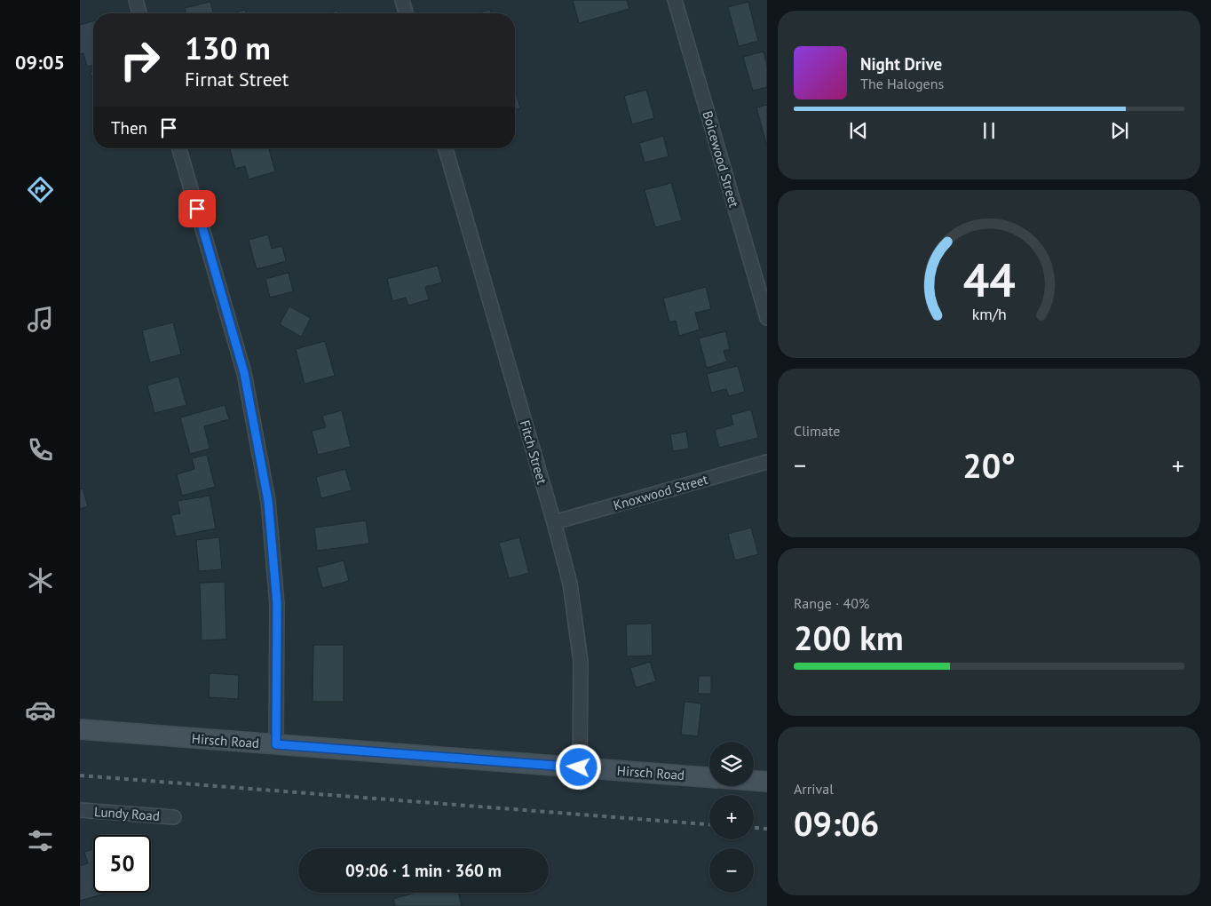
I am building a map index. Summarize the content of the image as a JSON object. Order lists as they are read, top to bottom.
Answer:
{
  "streets": {
    "main road": ["Hirsch Road"],
    "street": [
      "Boicewood Street",
      "Fitch Street",
      "Knoxwood Street",
      "Lundy Road"
    ]
  },
  "crossings": [
    ["Fitch Street", "Knoxwood Street"],
    ["Fitch Street", "Hirsch Road"]
  ],
  "page": {
    "tabs": "09:05",
    "turn": ["130 m", "Firnat Street"],
    "song": ["Night Drive", "The Halogens"],
    "then": "Then",
    "tile": [
      "Climate",
      ["Range · 40%", "200 km"],
      ["Arrival", "09:06"]
    ],
    "heat": ["−", "20°", "+"],
    "map_buttons": ["+", "−"],
    "limit": "50",
    "trip": "09:06 · 1 min · 360 m",
    "gauge": ["44", "km/h"]
  }
}
